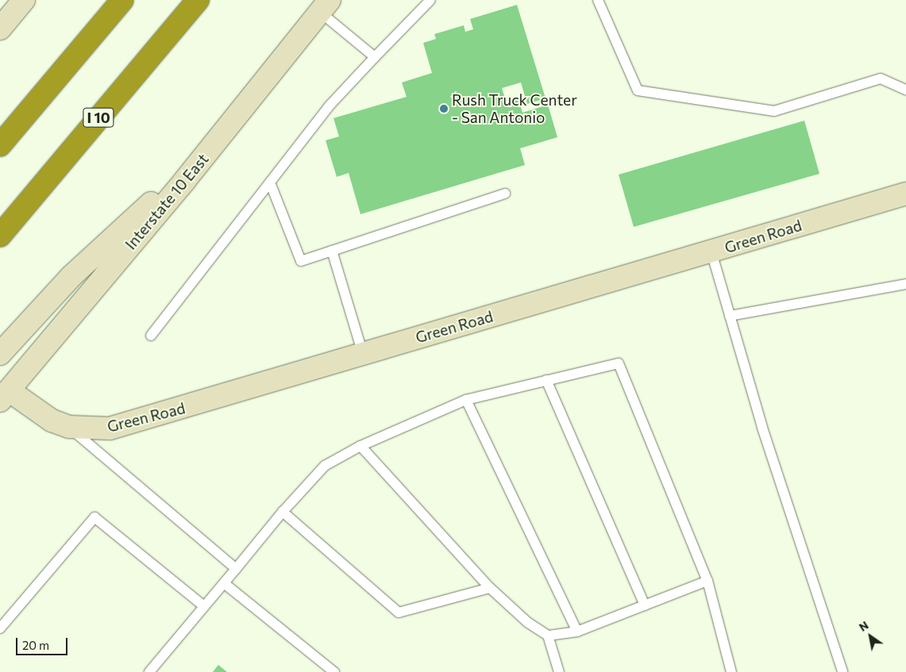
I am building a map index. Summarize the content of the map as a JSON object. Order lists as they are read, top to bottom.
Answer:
{
  "streets": {
    "highway": ["I 10"],
    "street": ["Interstate 10 East", "Green Road"]
  },
  "crossings": [
    ["Interstate 10 East", "Green Road"]
  ],
  "places": ["Rush Truck Center - San Antonio"],
  "scale_bar": "20 m",
  "north": "top left"
}
